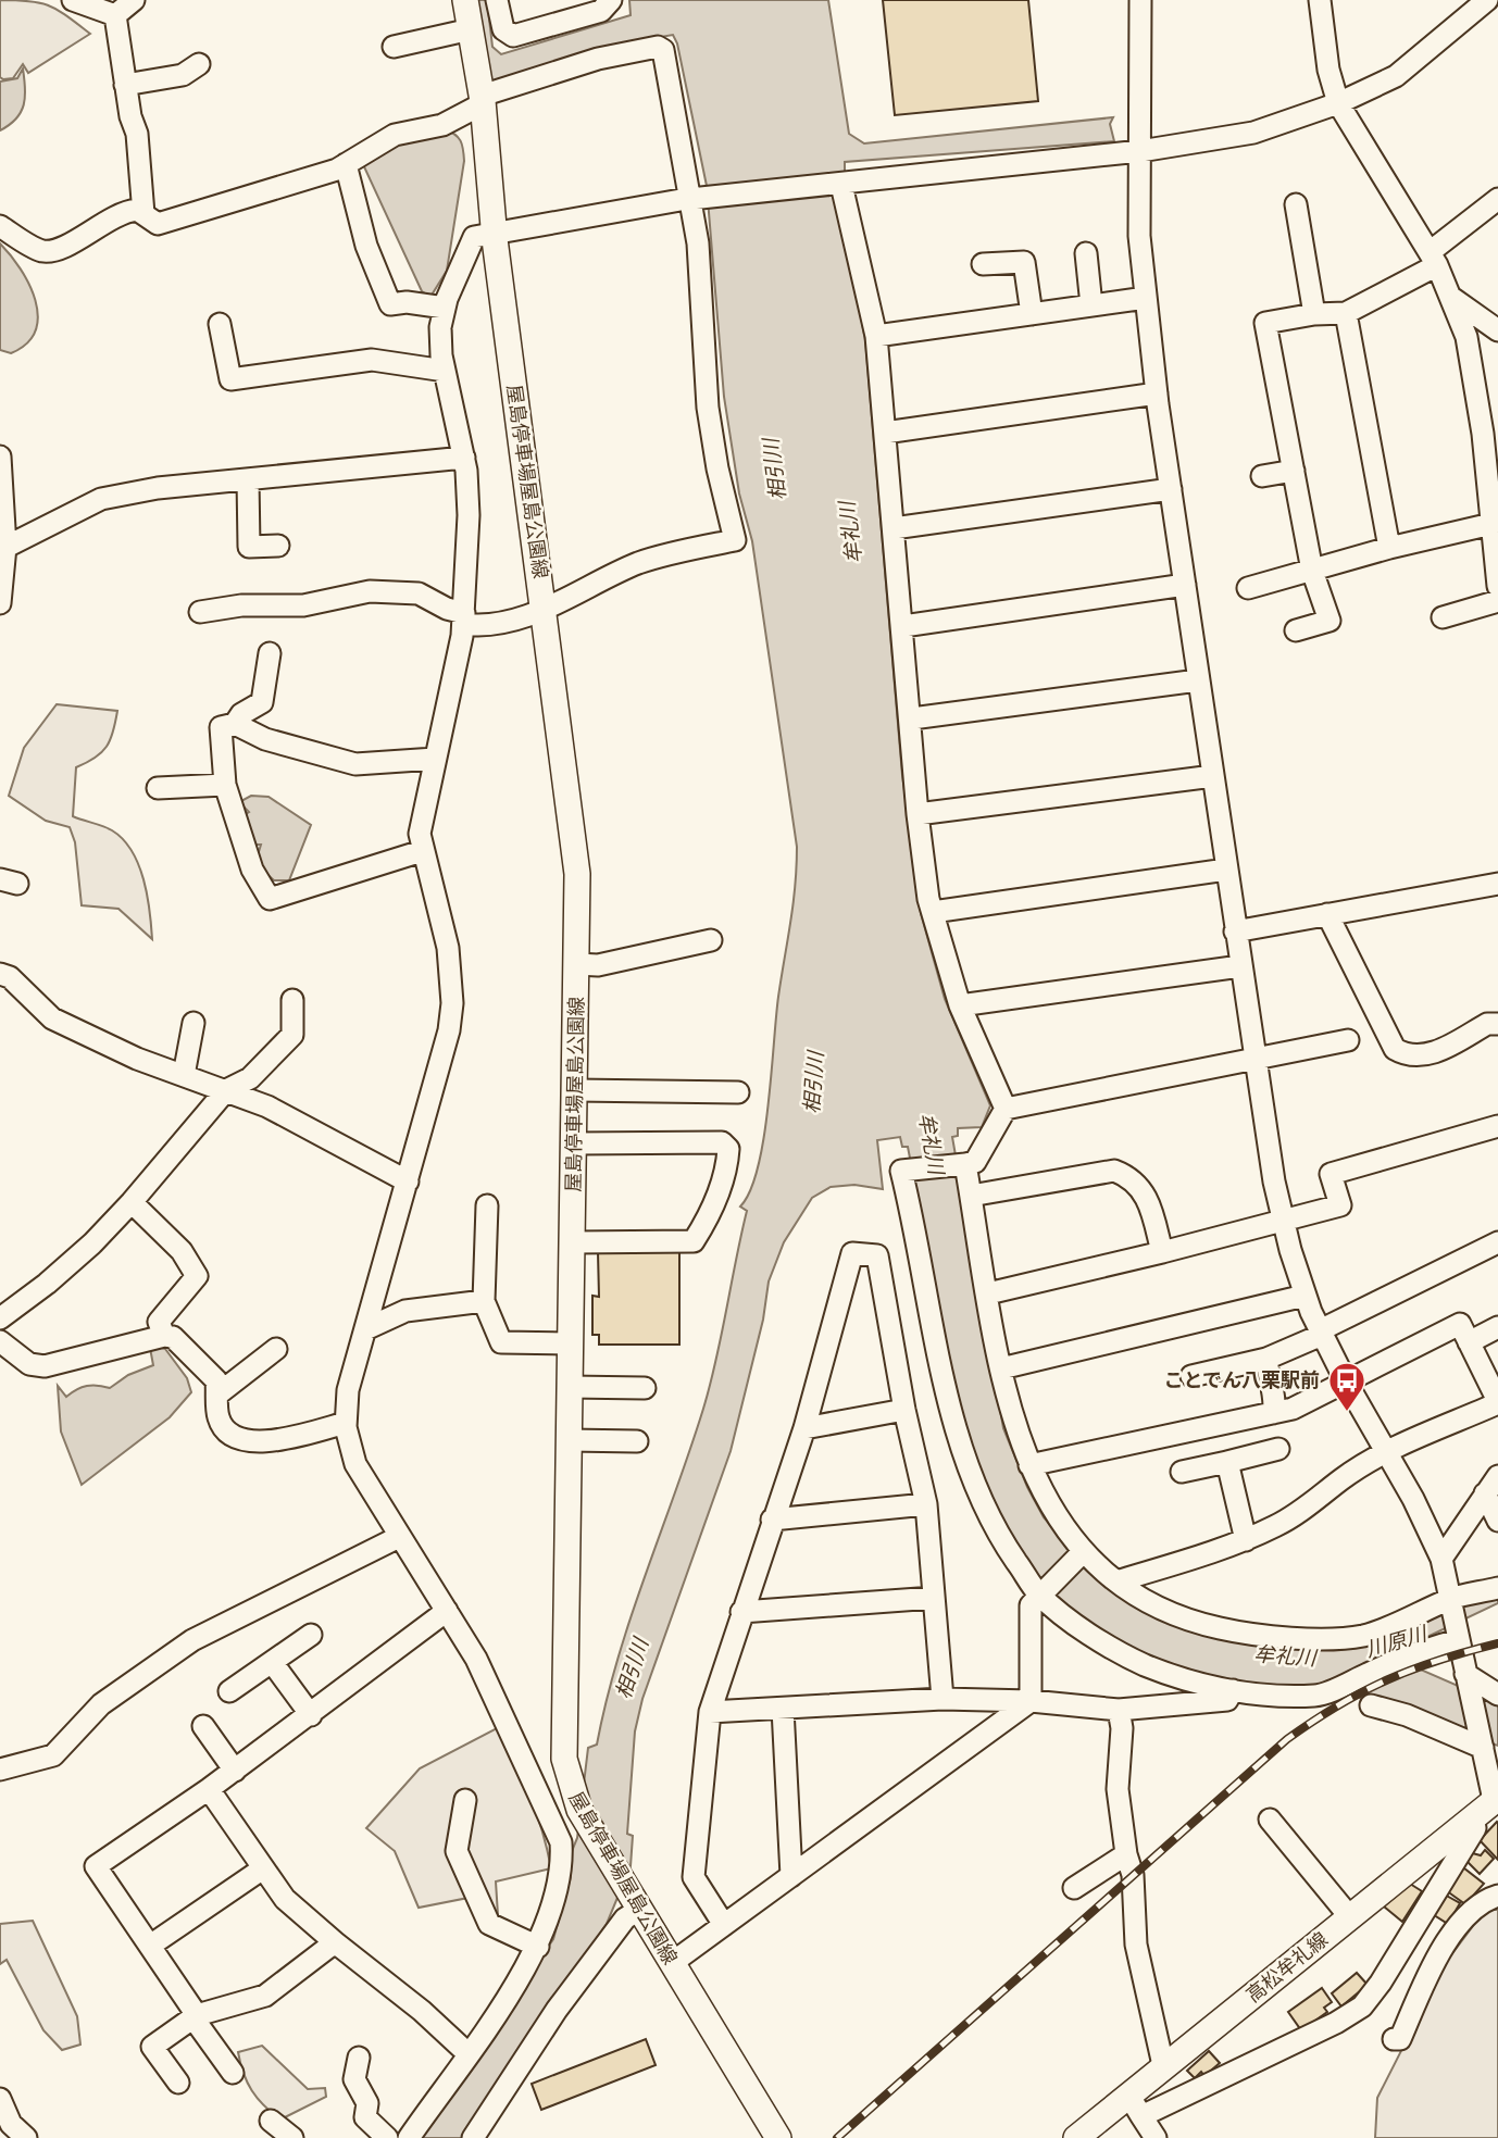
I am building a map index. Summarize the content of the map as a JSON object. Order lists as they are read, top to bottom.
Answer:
{
  "streets": {
    "main road": ["屋島停車場屋島公園線", "高松牟礼線"]
  },
  "water": ["相引川", "牟礼川", "川原川"],
  "places": {
    "bus stop": ["ことでん八栗駅前"]
  }
}
